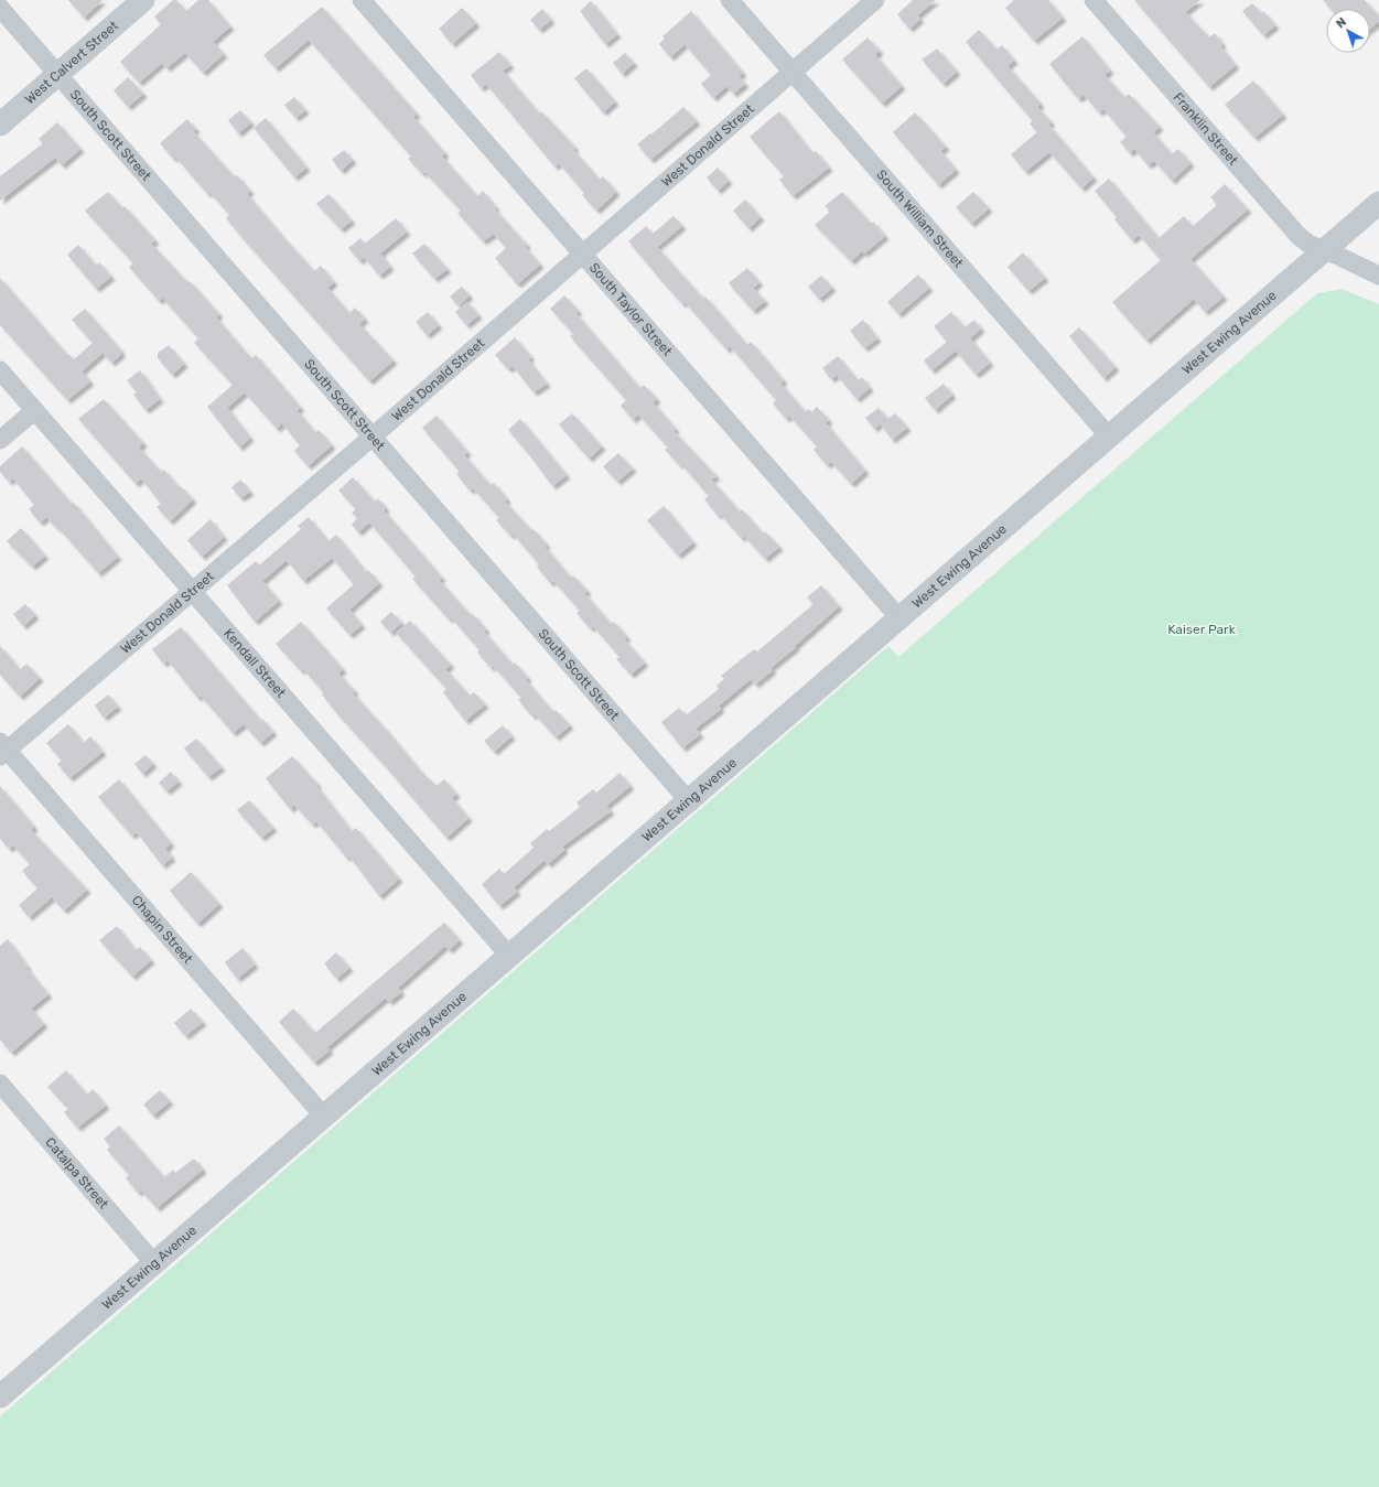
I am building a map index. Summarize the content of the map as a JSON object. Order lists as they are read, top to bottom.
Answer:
{
  "streets": {
    "street": [
      "West Calvert Street",
      "Franklin Street",
      "South Scott Street",
      "West Donald Street",
      "South William Street",
      "South Taylor Street",
      "West Ewing Avenue",
      "Kendall Street",
      "Chapin Street",
      "Catalpa Street"
    ]
  },
  "crossings": [
    ["West Calvert Street", "South Scott Street"],
    ["Franklin Street", "West Ewing Avenue"],
    ["South Scott Street", "West Donald Street"],
    ["South Scott Street", "West Ewing Avenue"],
    ["West Donald Street", "South William Street"],
    ["West Donald Street", "South Taylor Street"],
    ["West Donald Street", "Kendall Street"],
    ["West Donald Street", "Chapin Street"],
    ["South William Street", "West Ewing Avenue"],
    ["South Taylor Street", "West Ewing Avenue"],
    ["West Ewing Avenue", "Kendall Street"],
    ["West Ewing Avenue", "Chapin Street"],
    ["West Ewing Avenue", "Catalpa Street"]
  ],
  "parks": ["Kaiser Park"],
  "north": "top left"
}
